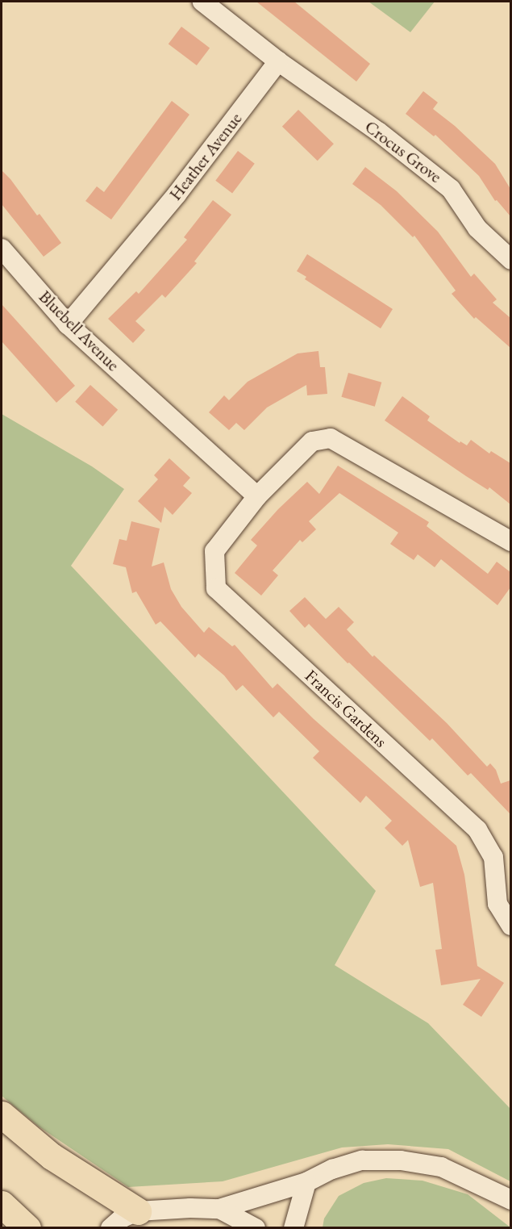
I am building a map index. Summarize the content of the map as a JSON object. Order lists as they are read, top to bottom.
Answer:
{
  "streets": {
    "street": [
      "Crocus Grove",
      "Heather Avenue",
      "Bluebell Avenue",
      "Francis Gardens"
    ]
  },
  "crossings": [
    ["Crocus Grove", "Heather Avenue"],
    ["Heather Avenue", "Bluebell Avenue"],
    ["Bluebell Avenue", "Francis Gardens"]
  ]
}
